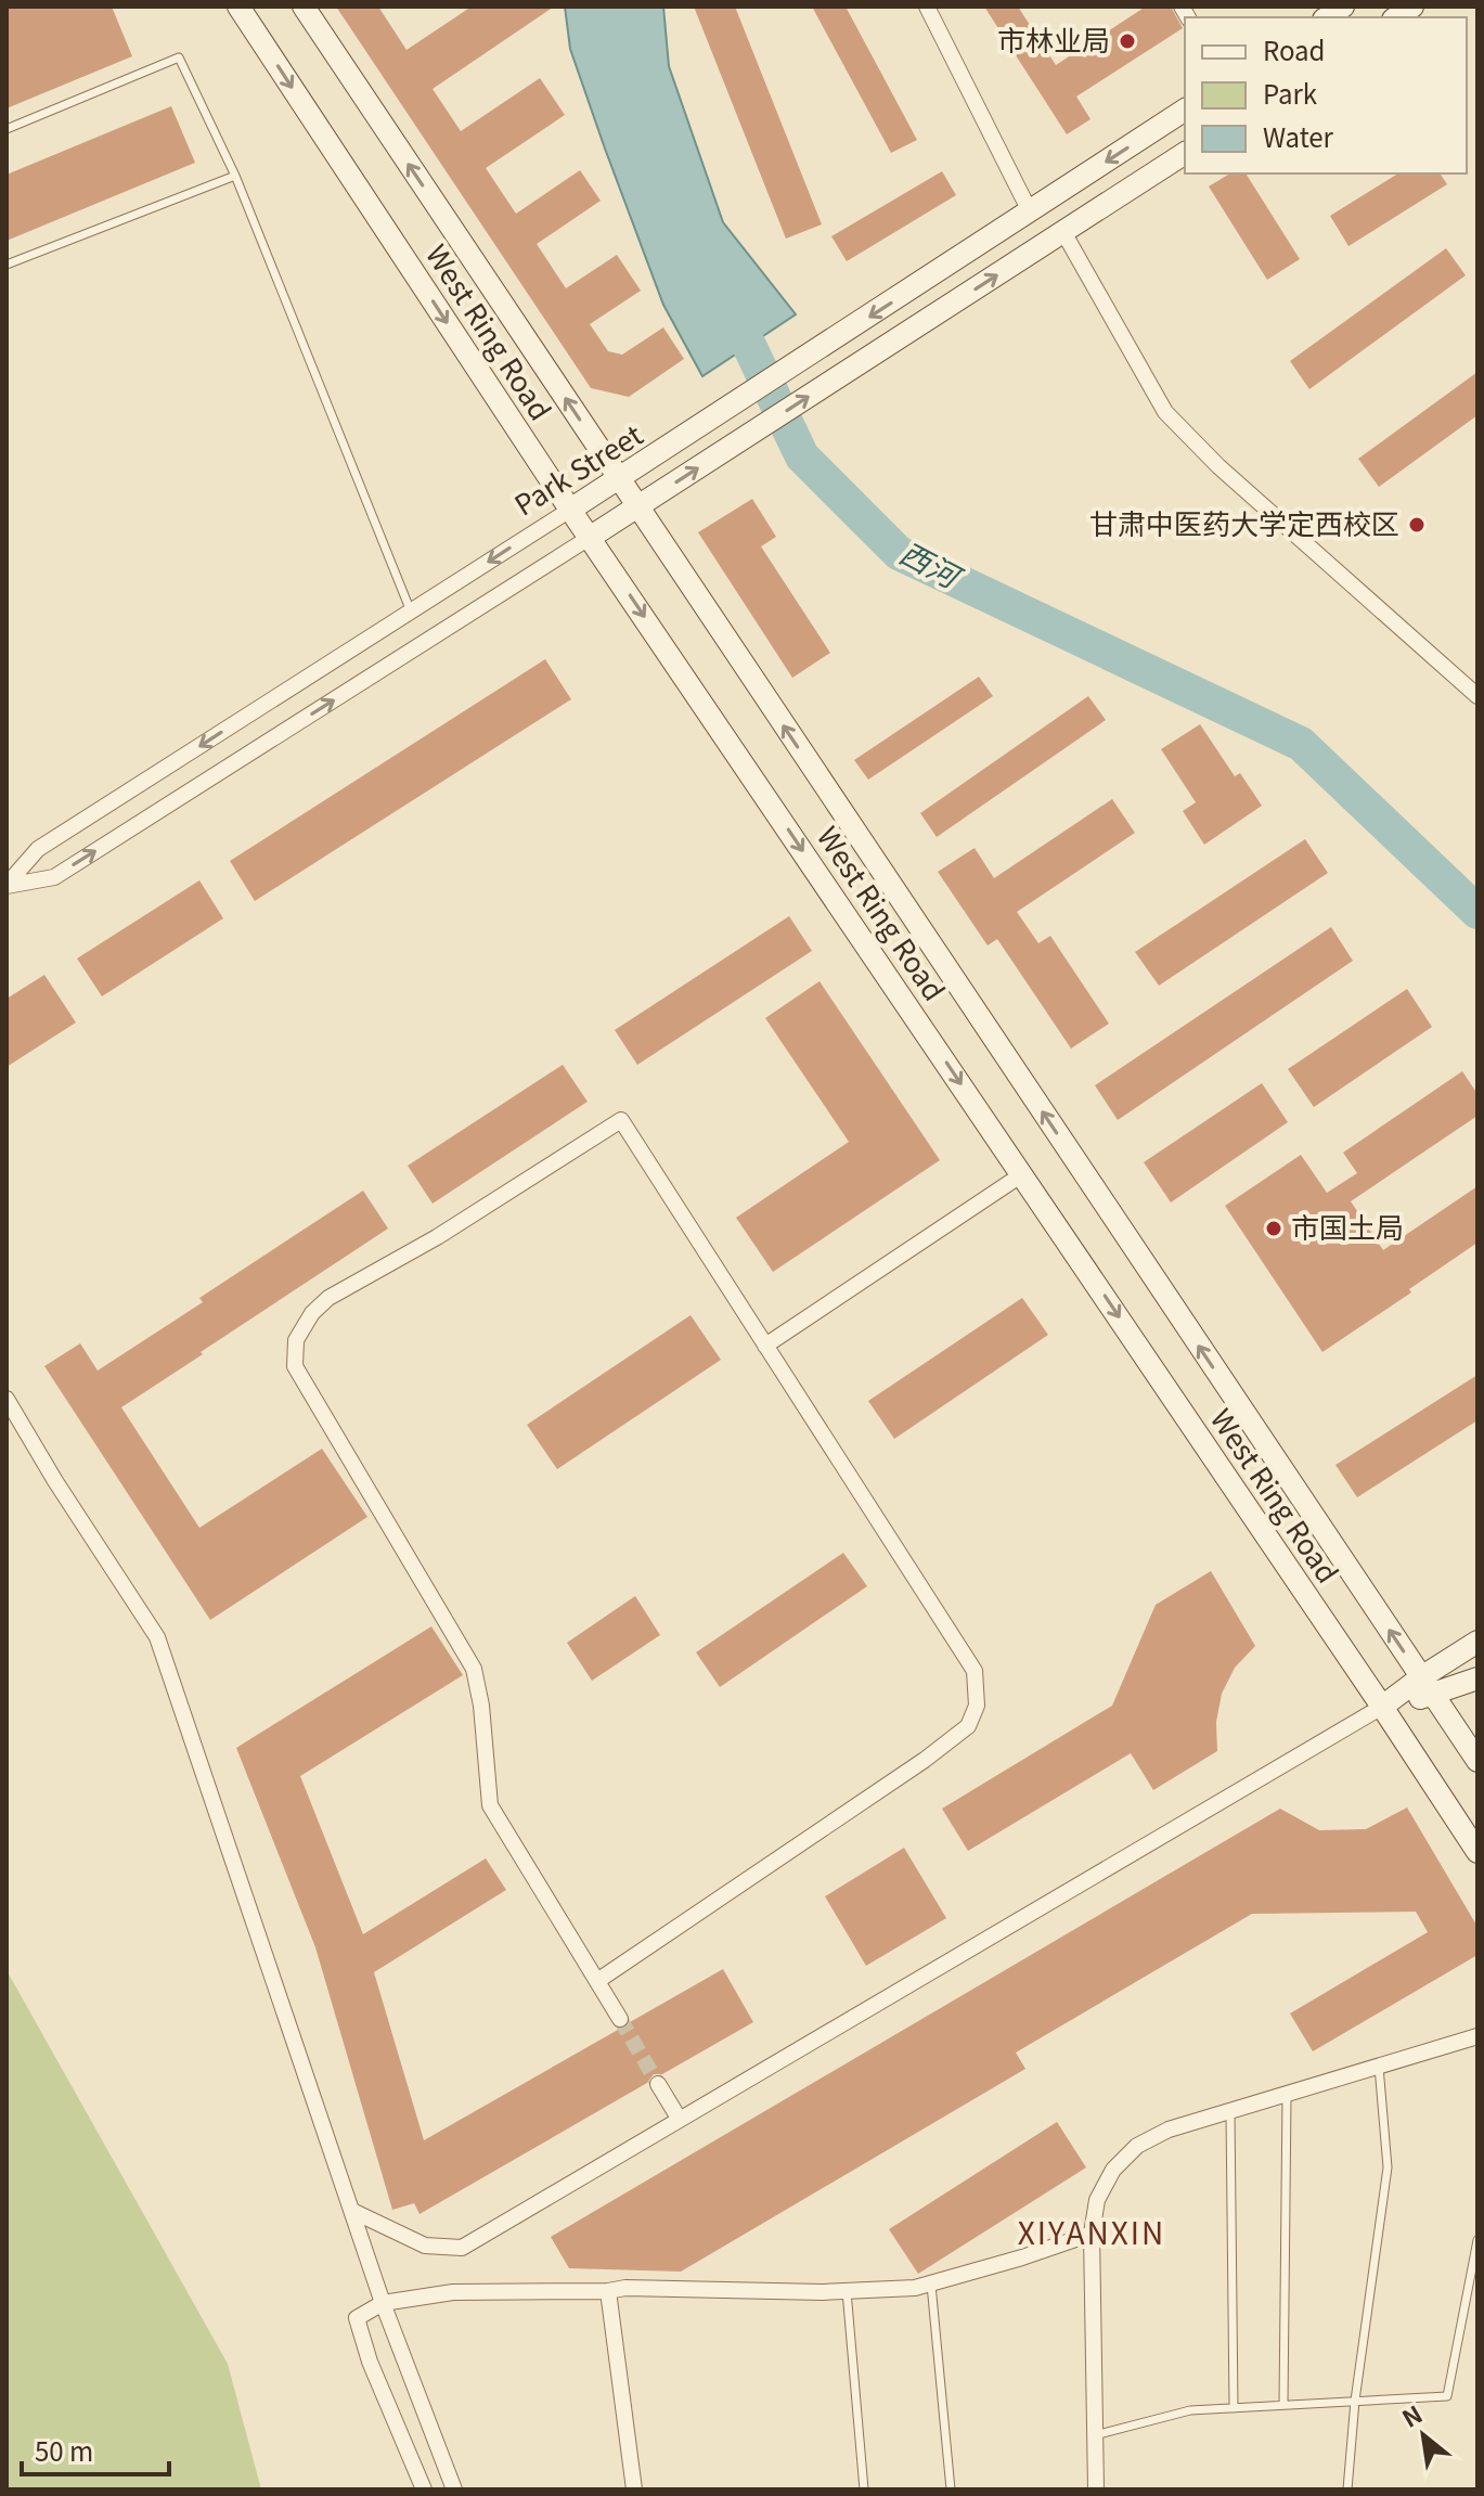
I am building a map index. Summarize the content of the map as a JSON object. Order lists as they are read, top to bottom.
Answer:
{
  "streets": {
    "main road": ["West Ring Road", "Park Street"]
  },
  "crossings": [
    ["West Ring Road", "Park Street"]
  ],
  "districts": ["XIYANXIN"],
  "water": ["西河"],
  "places": ["市林业局", "甘肃中医药大学定西校区", "市国土局"],
  "legend": ["Road", "Park", "Water"],
  "scale_bar": "50 m",
  "north": "top left"
}
